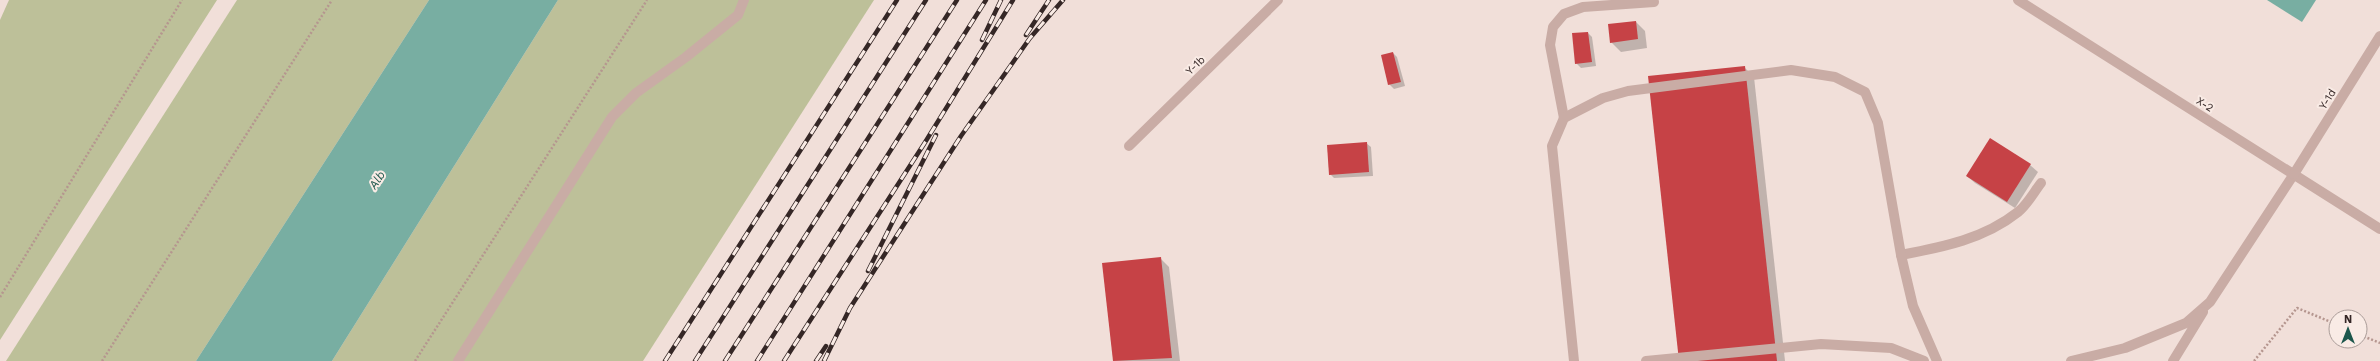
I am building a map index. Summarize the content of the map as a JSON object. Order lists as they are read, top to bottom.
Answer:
{
  "streets": {
    "street": ["Y-1b", "Y-1d", "X-2"]
  },
  "crossings": [
    ["Y-1d", "X-2"]
  ],
  "water": ["Alb"],
  "north": "top"
}
